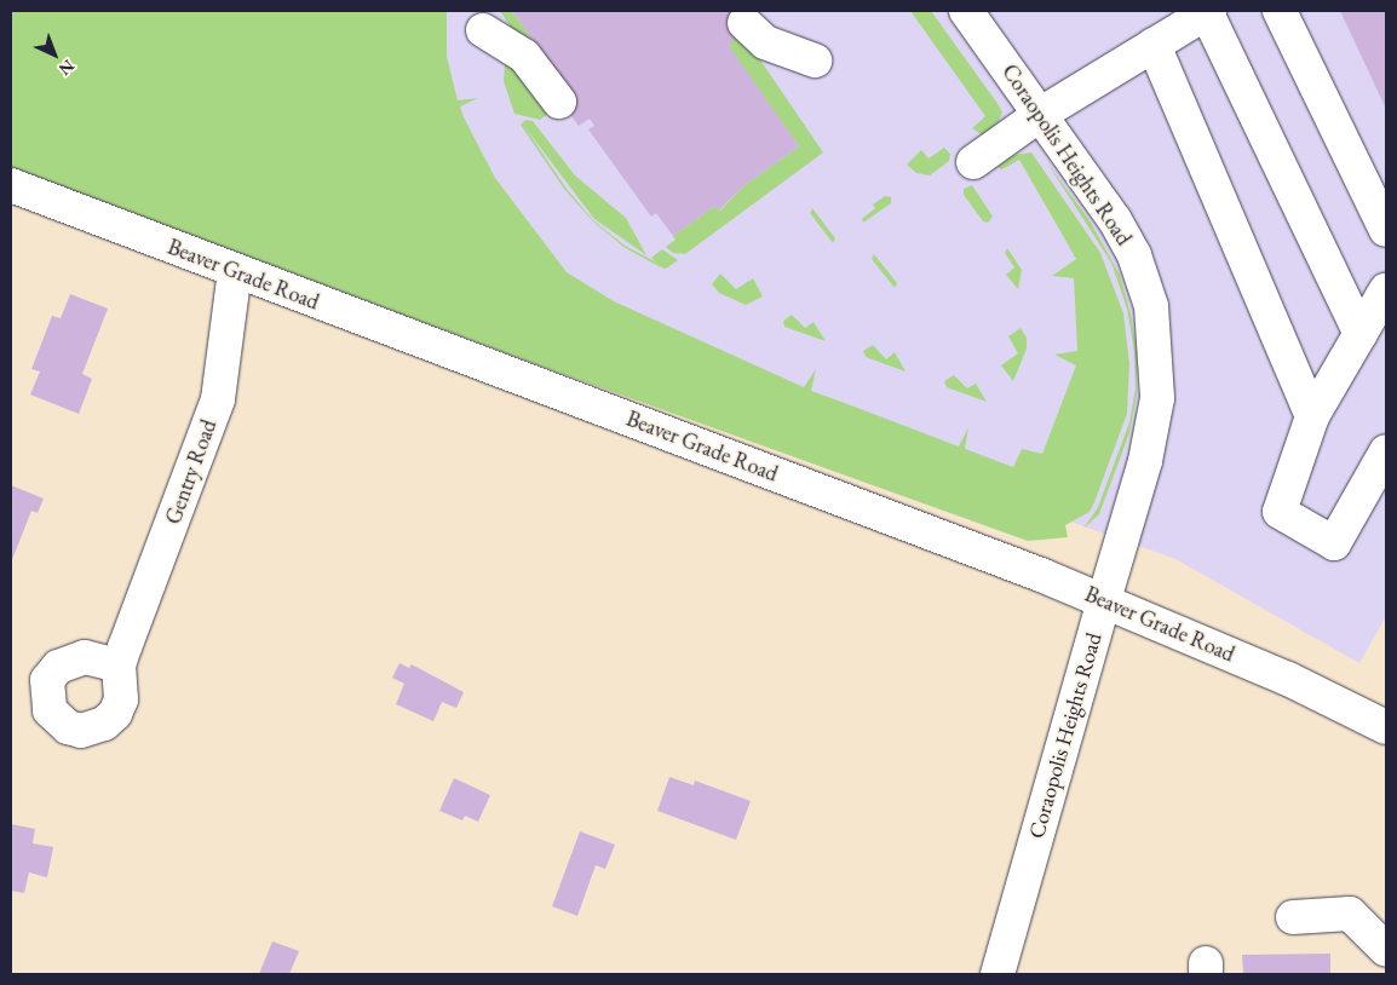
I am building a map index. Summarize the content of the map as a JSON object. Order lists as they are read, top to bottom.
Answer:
{
  "streets": {
    "main road": ["Coraopolis Heights Road", "Beaver Grade Road", "Gentry Road"]
  },
  "crossings": [
    ["Coraopolis Heights Road", "Beaver Grade Road"],
    ["Beaver Grade Road", "Gentry Road"]
  ],
  "north": "bottom right"
}
